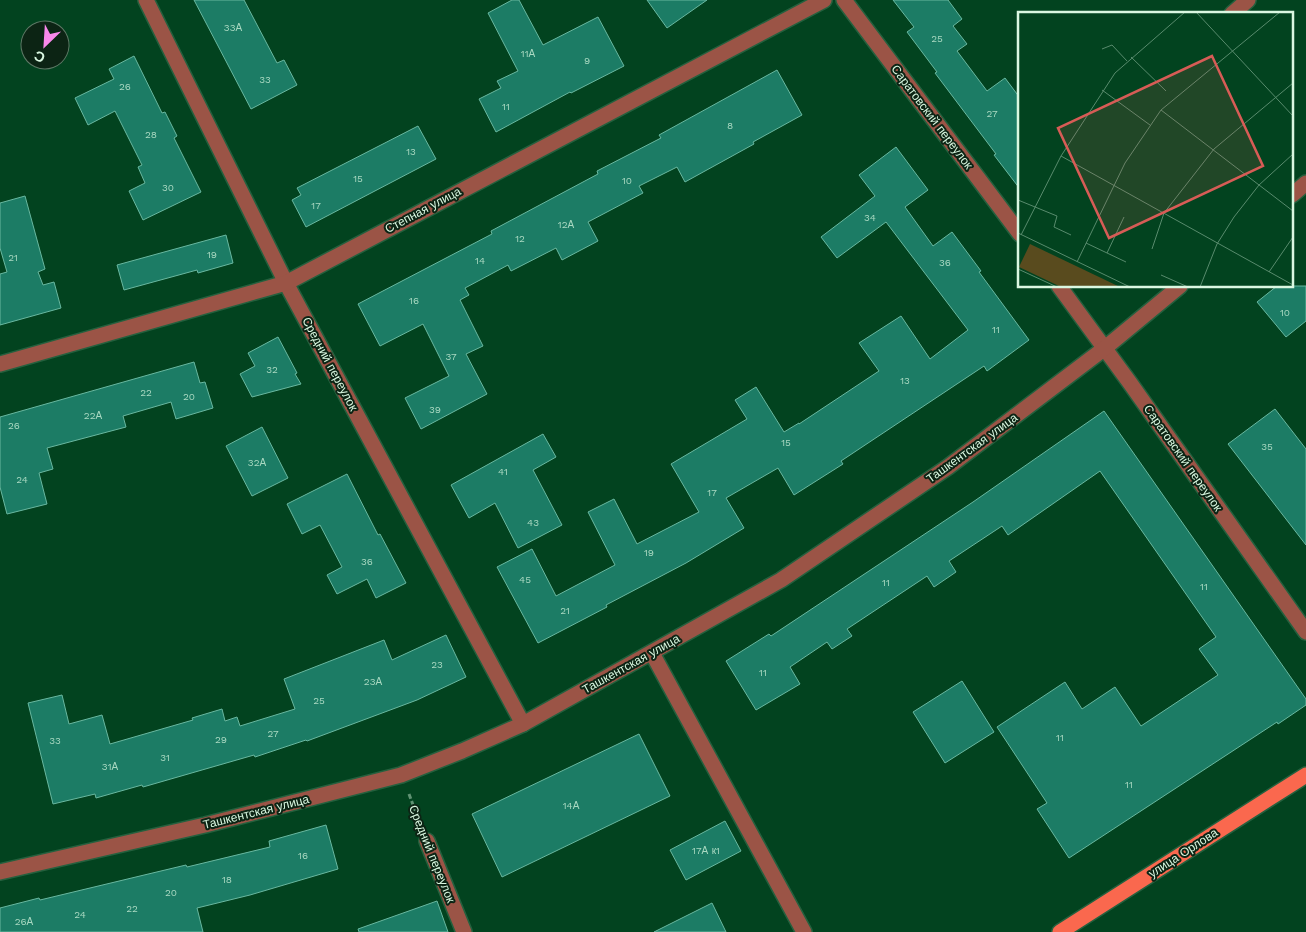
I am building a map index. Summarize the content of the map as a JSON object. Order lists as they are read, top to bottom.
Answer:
{
  "streets": {
    "main road": ["улица Орлова"],
    "street": [
      "Саратовский переулок",
      "Степная улица",
      "Средний переулок",
      "Ташкентская улица"
    ]
  },
  "crossings": [
    ["Саратовский переулок", "Ташкентская улица"],
    ["Степная улица", "Средний переулок"],
    ["Средний переулок", "Ташкентская улица"]
  ],
  "house_numbers": [
    "33А",
    "25",
    "11А",
    "9",
    "33",
    "26",
    "11",
    "27",
    "8",
    "28",
    "13",
    "15",
    "10",
    "30",
    "17",
    "34",
    "12А",
    "12",
    "19",
    "21",
    "14",
    "36",
    "16",
    "10",
    "11",
    "37",
    "32",
    "13",
    "22",
    "20",
    "39",
    "22А",
    "26",
    "15",
    "35",
    "32А",
    "41",
    "24",
    "17",
    "43",
    "19",
    "36",
    "45",
    "11",
    "11",
    "21",
    "23",
    "11",
    "23А",
    "25",
    "27",
    "11",
    "29",
    "33",
    "31",
    "31А",
    "11",
    "14А",
    "17А к1",
    "16",
    "18",
    "20",
    "22",
    "24",
    "26А"
  ],
  "north": "bottom left"
}
